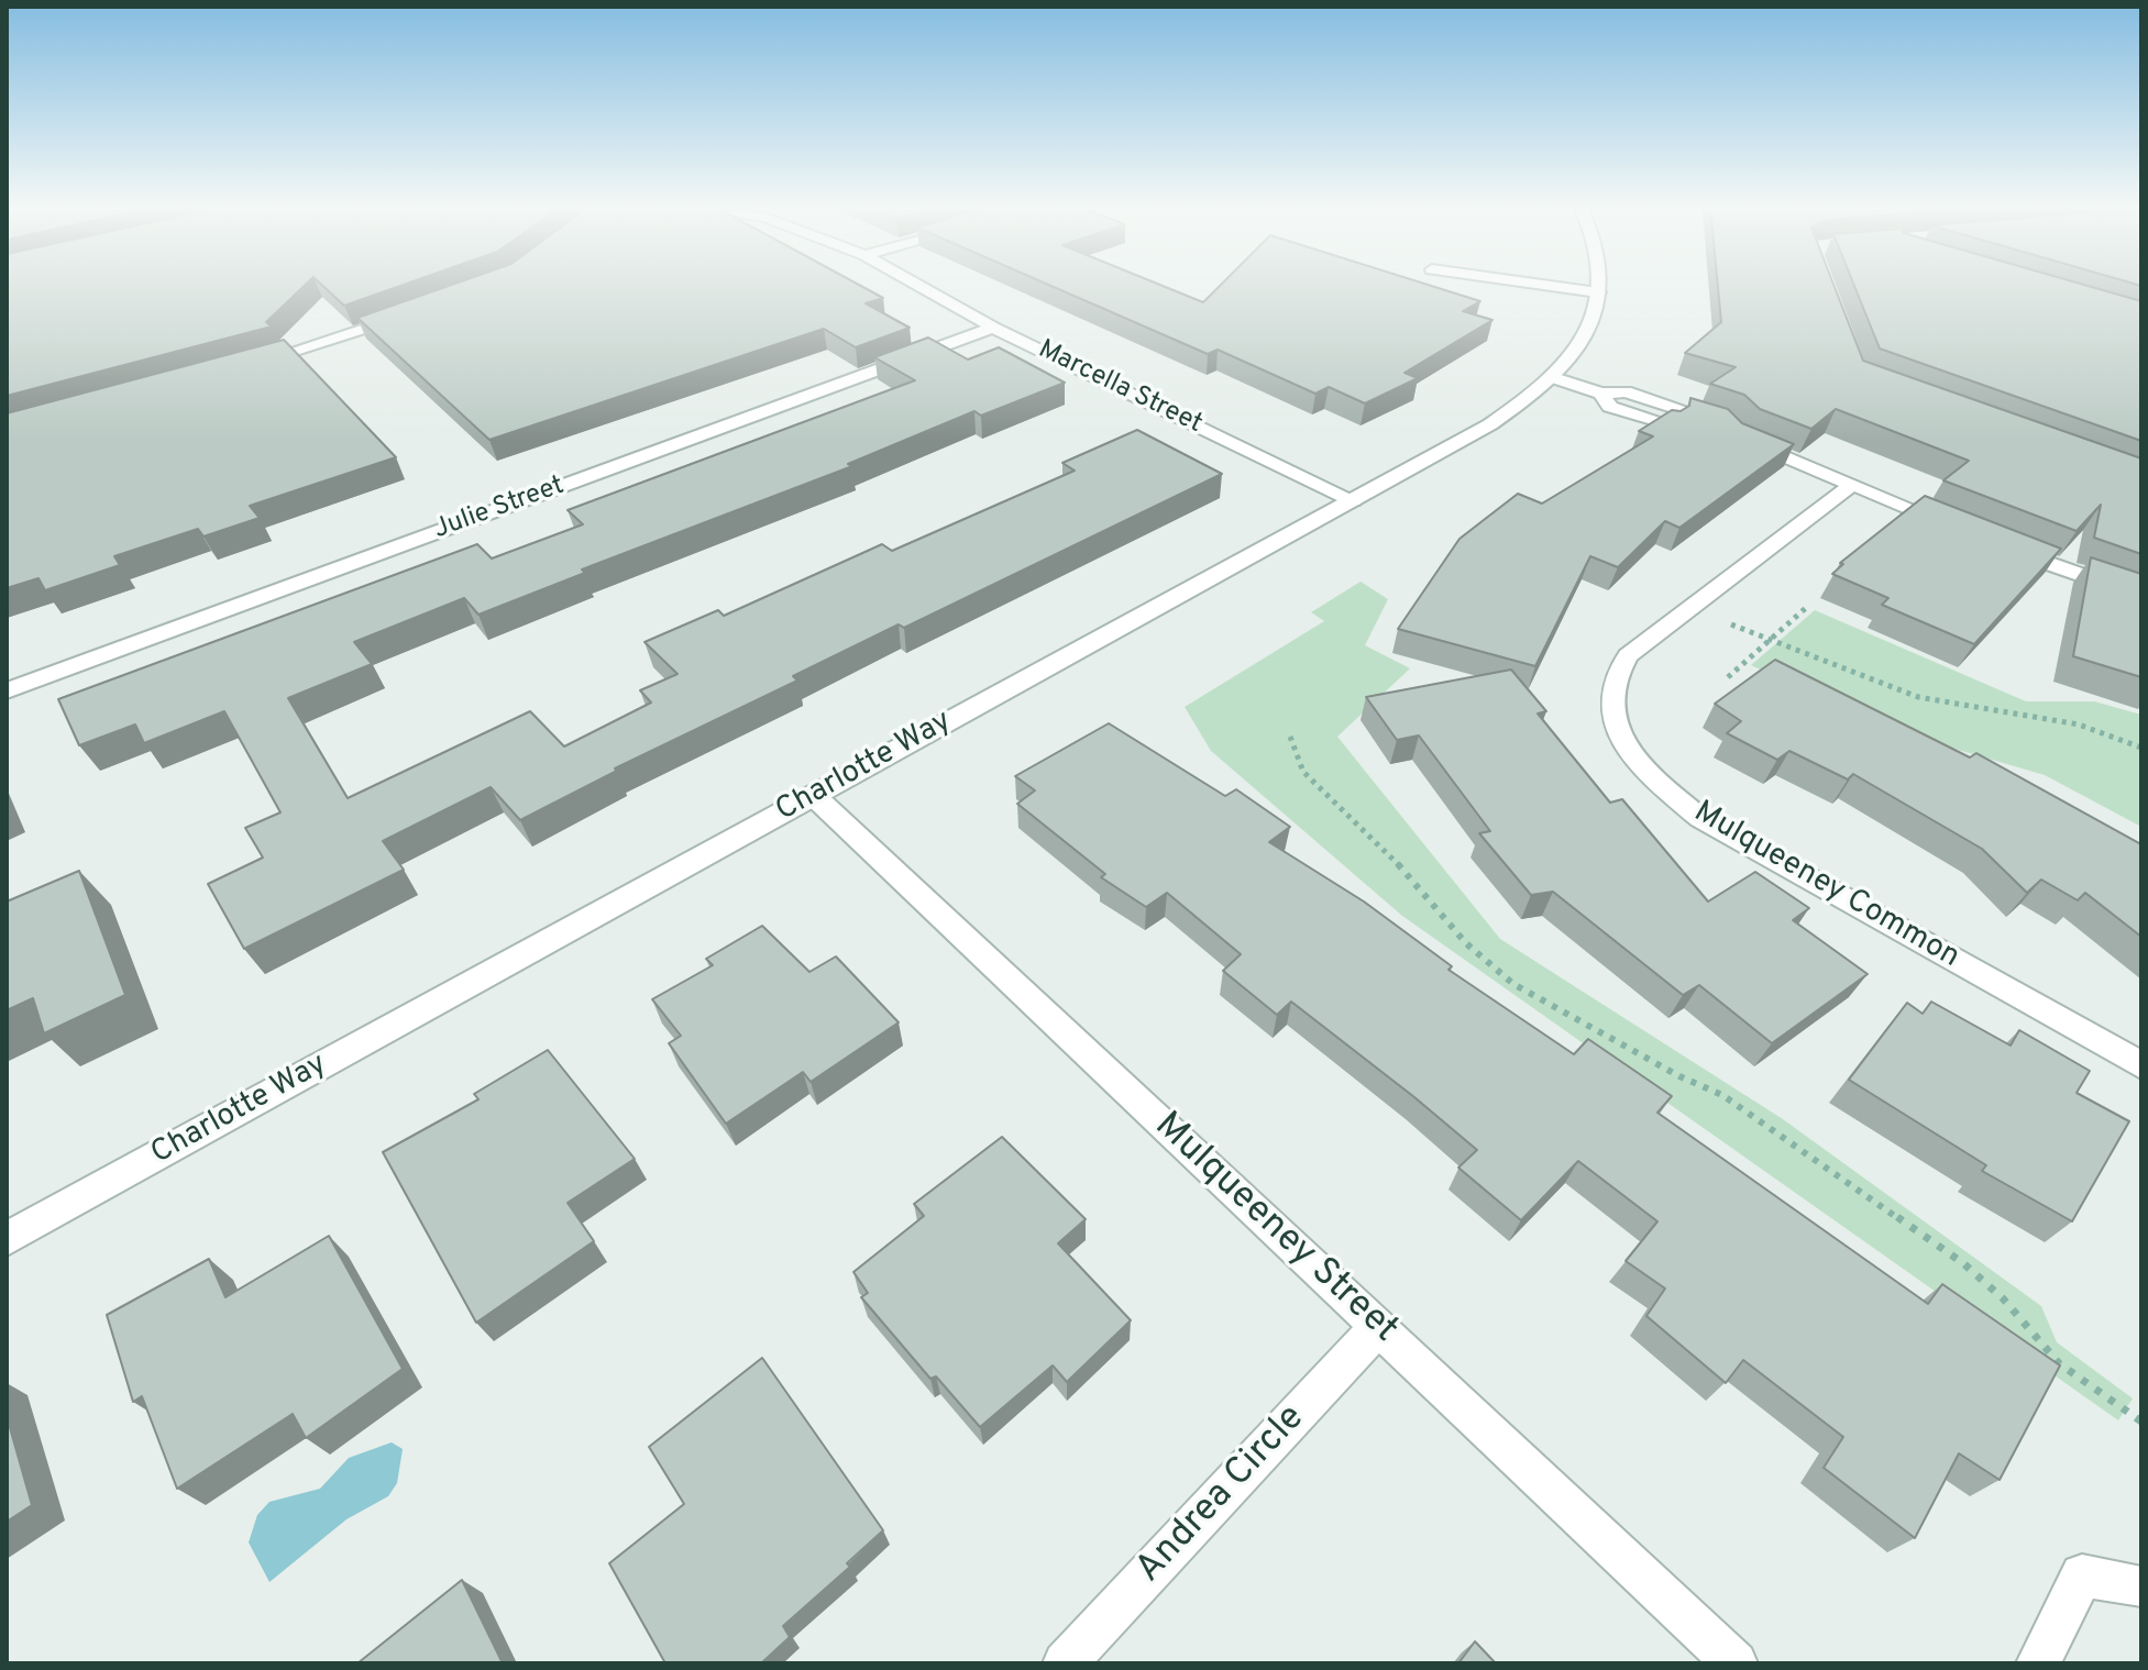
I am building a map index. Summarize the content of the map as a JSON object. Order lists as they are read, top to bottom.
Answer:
{
  "streets": {
    "street": [
      "Marcella Street",
      "Julie Street",
      "Charlotte Way",
      "Mulqueeney Common",
      "Mulqueeney Street",
      "Andrea Circle"
    ]
  },
  "crossings": [
    ["Marcella Street", "Julie Street"],
    ["Marcella Street", "Charlotte Way"],
    ["Charlotte Way", "Mulqueeney Street"],
    ["Mulqueeney Street", "Andrea Circle"]
  ]
}
